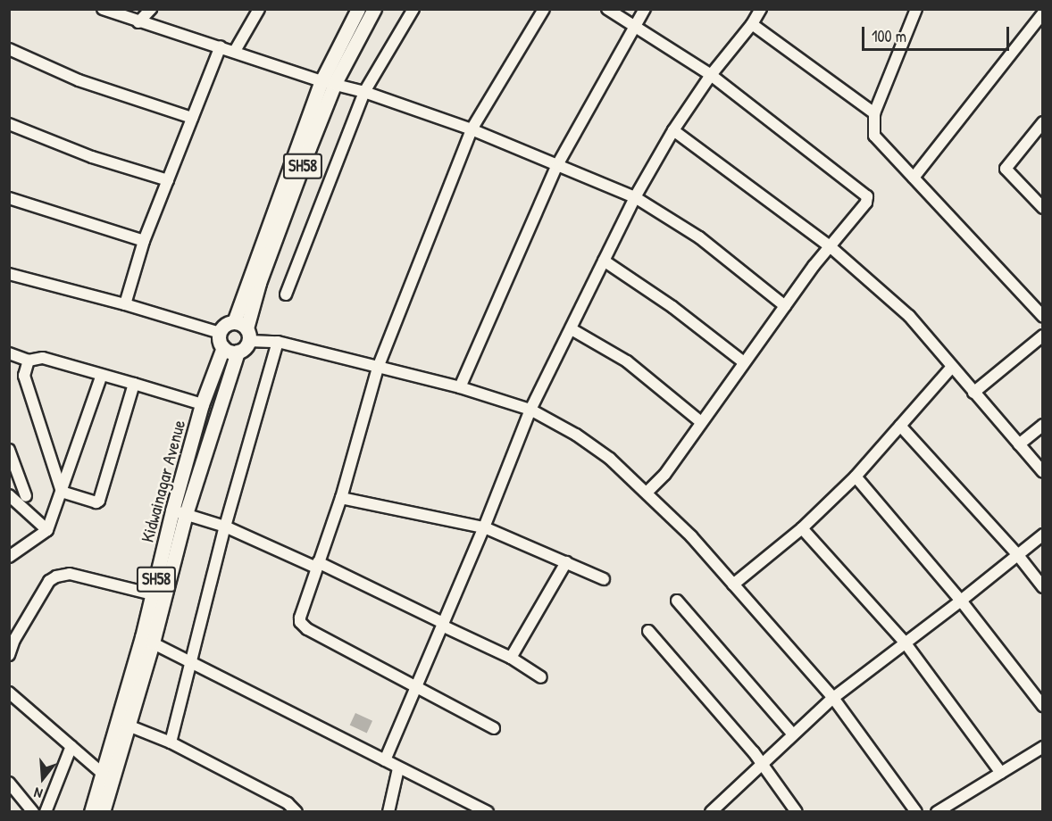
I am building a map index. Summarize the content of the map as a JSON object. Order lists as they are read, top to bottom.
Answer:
{
  "streets": {
    "main road": ["SH58", "Kidwainagar Avenue"]
  },
  "crossings": [
    ["SH58", "Kidwainagar Avenue"]
  ],
  "scale_bar": "100 m",
  "north": "bottom"
}
